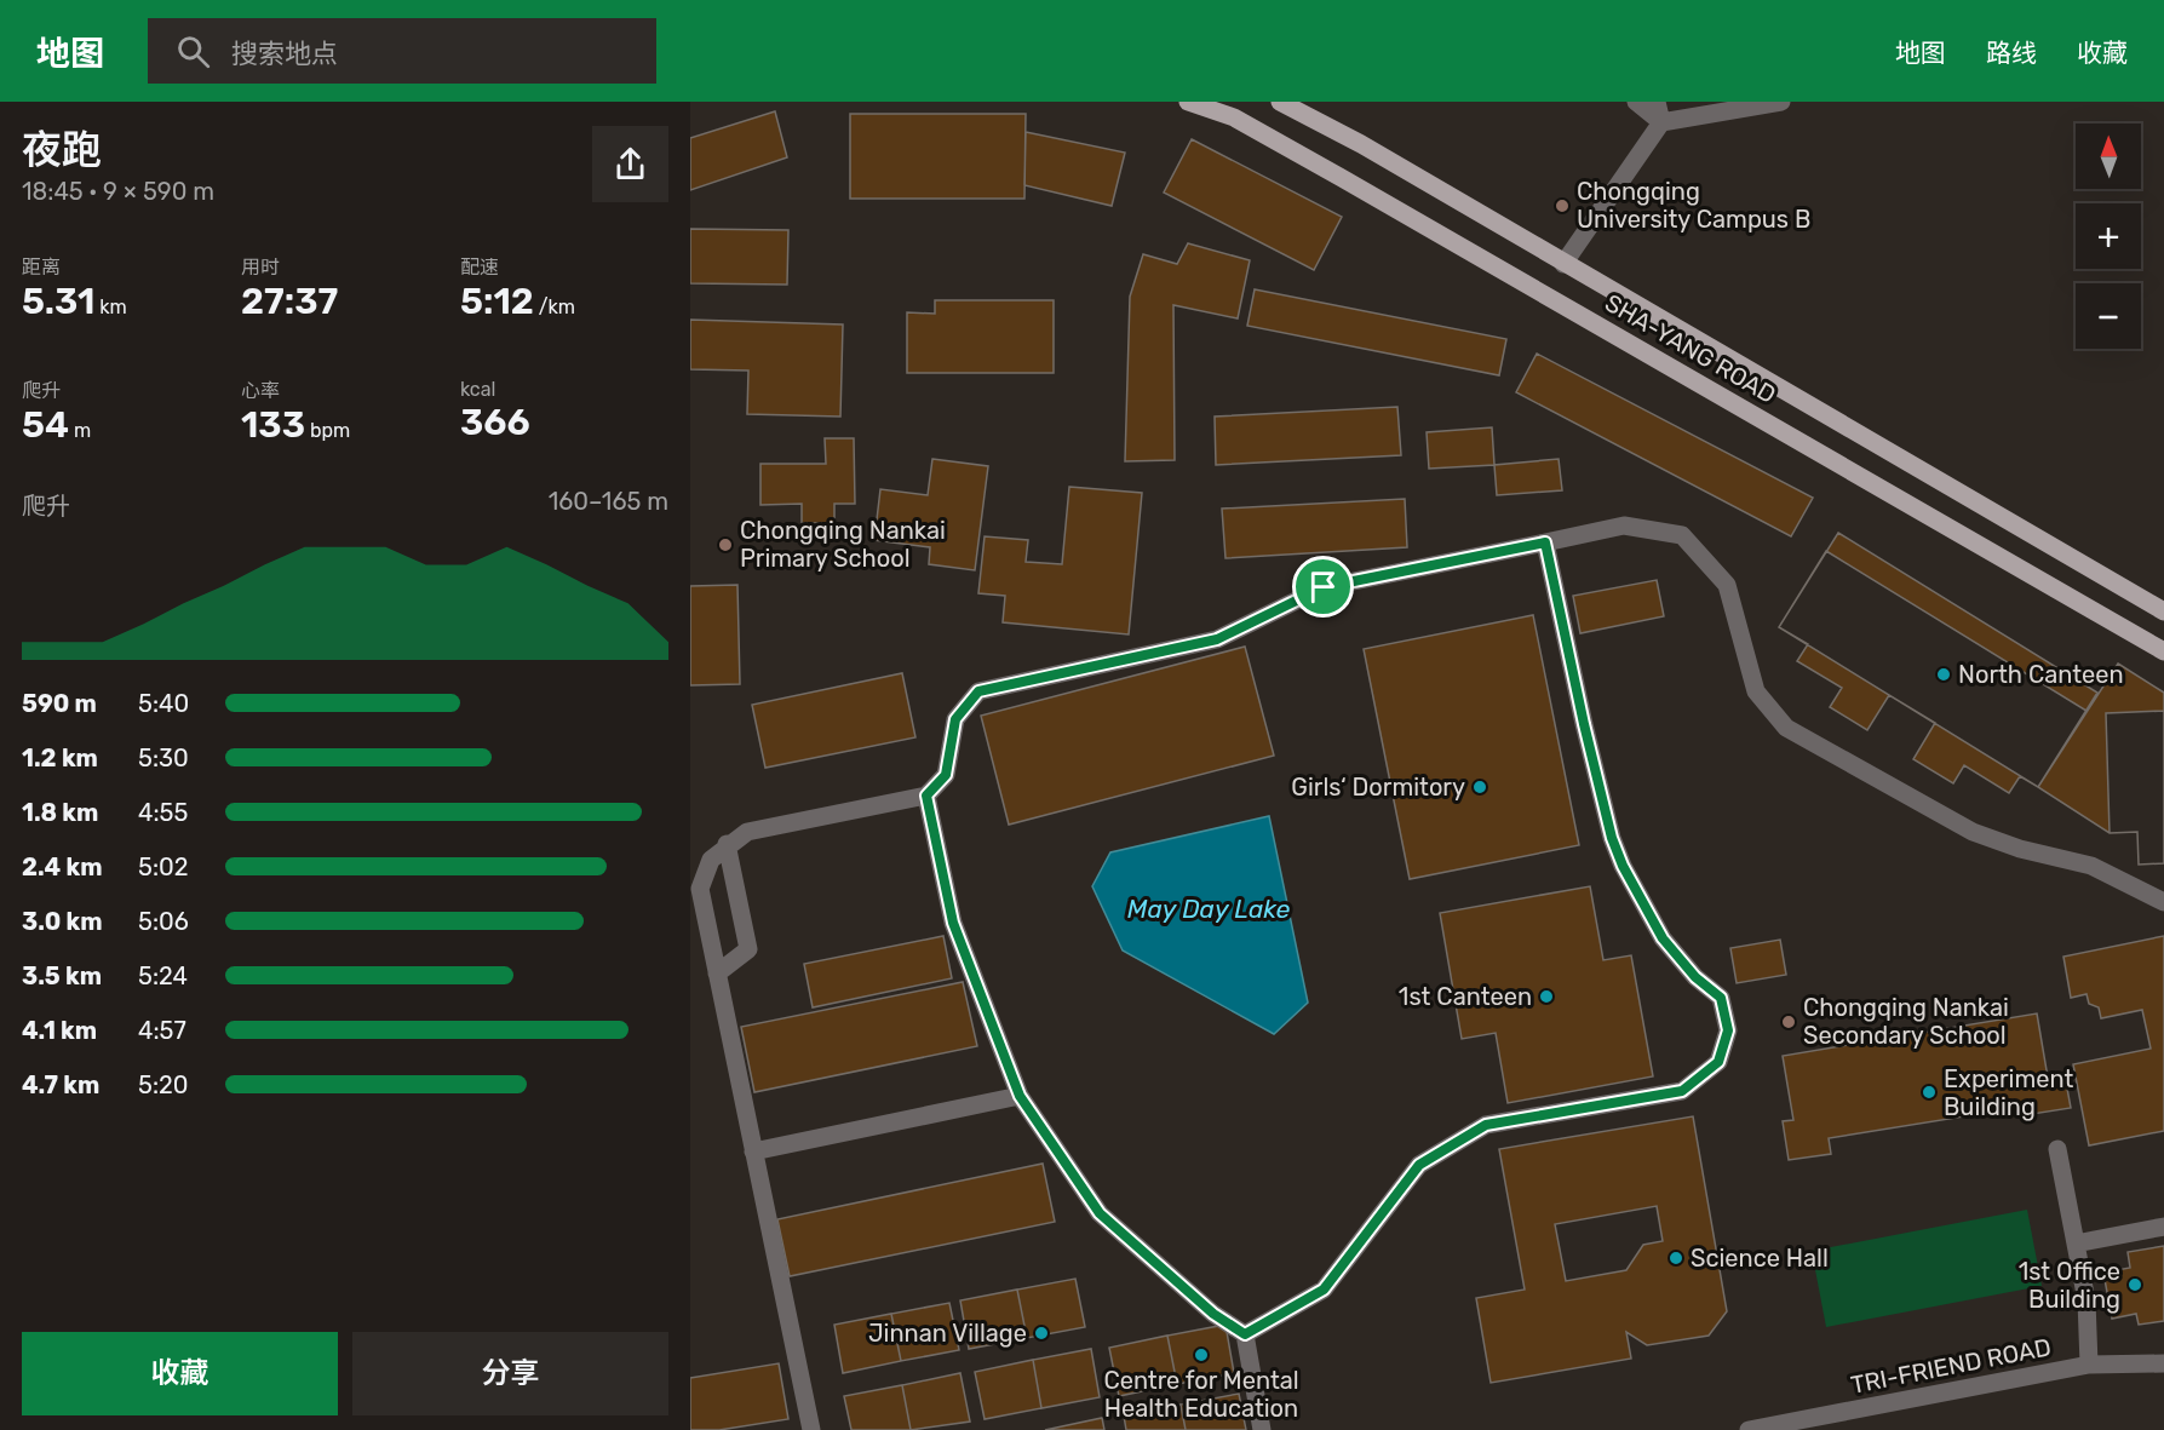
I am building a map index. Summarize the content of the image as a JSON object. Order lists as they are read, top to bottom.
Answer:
{
  "streets": {
    "main road": ["SHA-YANG ROAD"],
    "street": ["TRI-FRIEND ROAD"]
  },
  "water": ["May Day Lake"],
  "places": [
    "Chongqing University Campus B",
    "Chongqing Nankai Primary School",
    "North Canteen",
    "Girls‘ Dormitory",
    "1st Canteen",
    "Chongqing Nankai Secondary School",
    "Experiment Building",
    "Science Hall",
    "1st Office Building",
    "Jinnan Village",
    "Centre for Mental Health Education"
  ],
  "north": "top",
  "page": {
    "header": "地图",
    "search": "搜索地点",
    "nav": ["地图", "路线", "收藏"],
    "heading": ["夜跑", "18:45 · 9 × 590 m"],
    "map_buttons": ["+", "−"],
    "stats": [
      ["距离", "5.31 km"],
      ["用时", "27:37"],
      ["配速", "5:12 /km"],
      ["爬升", "54 m"],
      ["心率", "133 bpm"],
      ["kcal", "366"]
    ],
    "chart": ["爬升", "160–165 m"],
    "list": [
      {
        "name": "590 m",
        "note": "5:40"
      },
      {
        "name": "1.2 km",
        "note": "5:30"
      },
      {
        "name": "1.8 km",
        "note": "4:55"
      },
      {
        "name": "2.4 km",
        "note": "5:02"
      },
      {
        "name": "3.0 km",
        "note": "5:06"
      },
      {
        "name": "3.5 km",
        "note": "5:24"
      },
      {
        "name": "4.1 km",
        "note": "4:57"
      },
      {
        "name": "4.7 km",
        "note": "5:20"
      }
    ],
    "buttons": ["收藏", "分享"]
  }
}
